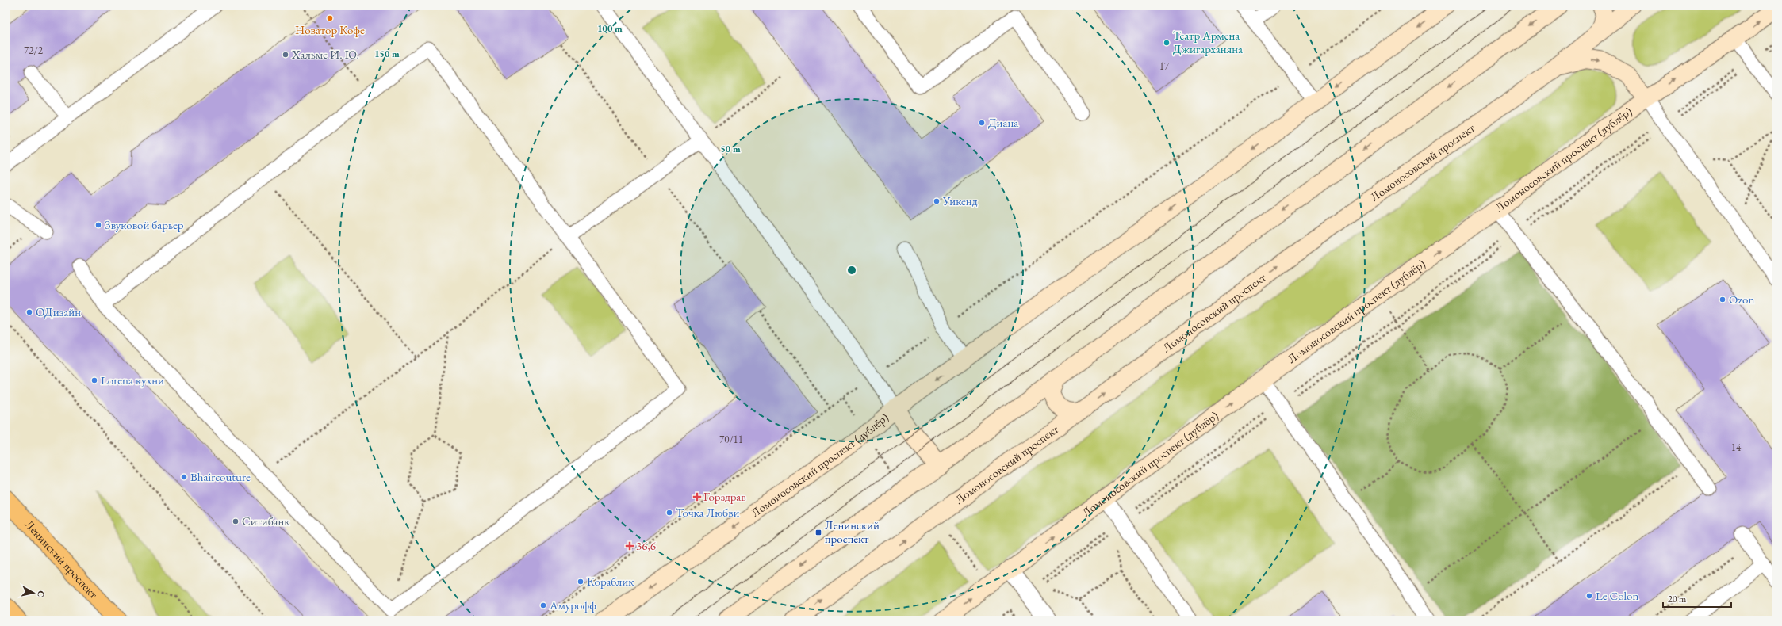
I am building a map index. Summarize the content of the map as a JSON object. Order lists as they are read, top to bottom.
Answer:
{
  "streets": {
    "main road": ["Ленинский проспект"],
    "street": ["Ломоносовский проспект (дублёр)", "Ломоносовский проспект"]
  },
  "places": {
    "other": [
      "Новатор Кофе",
      "Театр Армена Джигарханяна",
      "Хальме И. Ю.",
      "Диана",
      "Уикенд",
      "Звуковой барьер",
      "Ozon",
      "ОДизайн",
      "Lorena кухни",
      "Bhaircouture",
      "Точка Любви",
      "Ситибанк",
      "Кораблик",
      "Le Colon",
      "Амурофф"
    ],
    "health": ["Горздрав", "36,6"],
    "transit": ["Ленинский проспект"]
  },
  "house_numbers": [
    "72/2",
    "17",
    "70/11",
    "14"
  ],
  "scale_bar": "20 m",
  "north": "right",
  "rings": ["100 m", "150 m", "50 m"]
}
